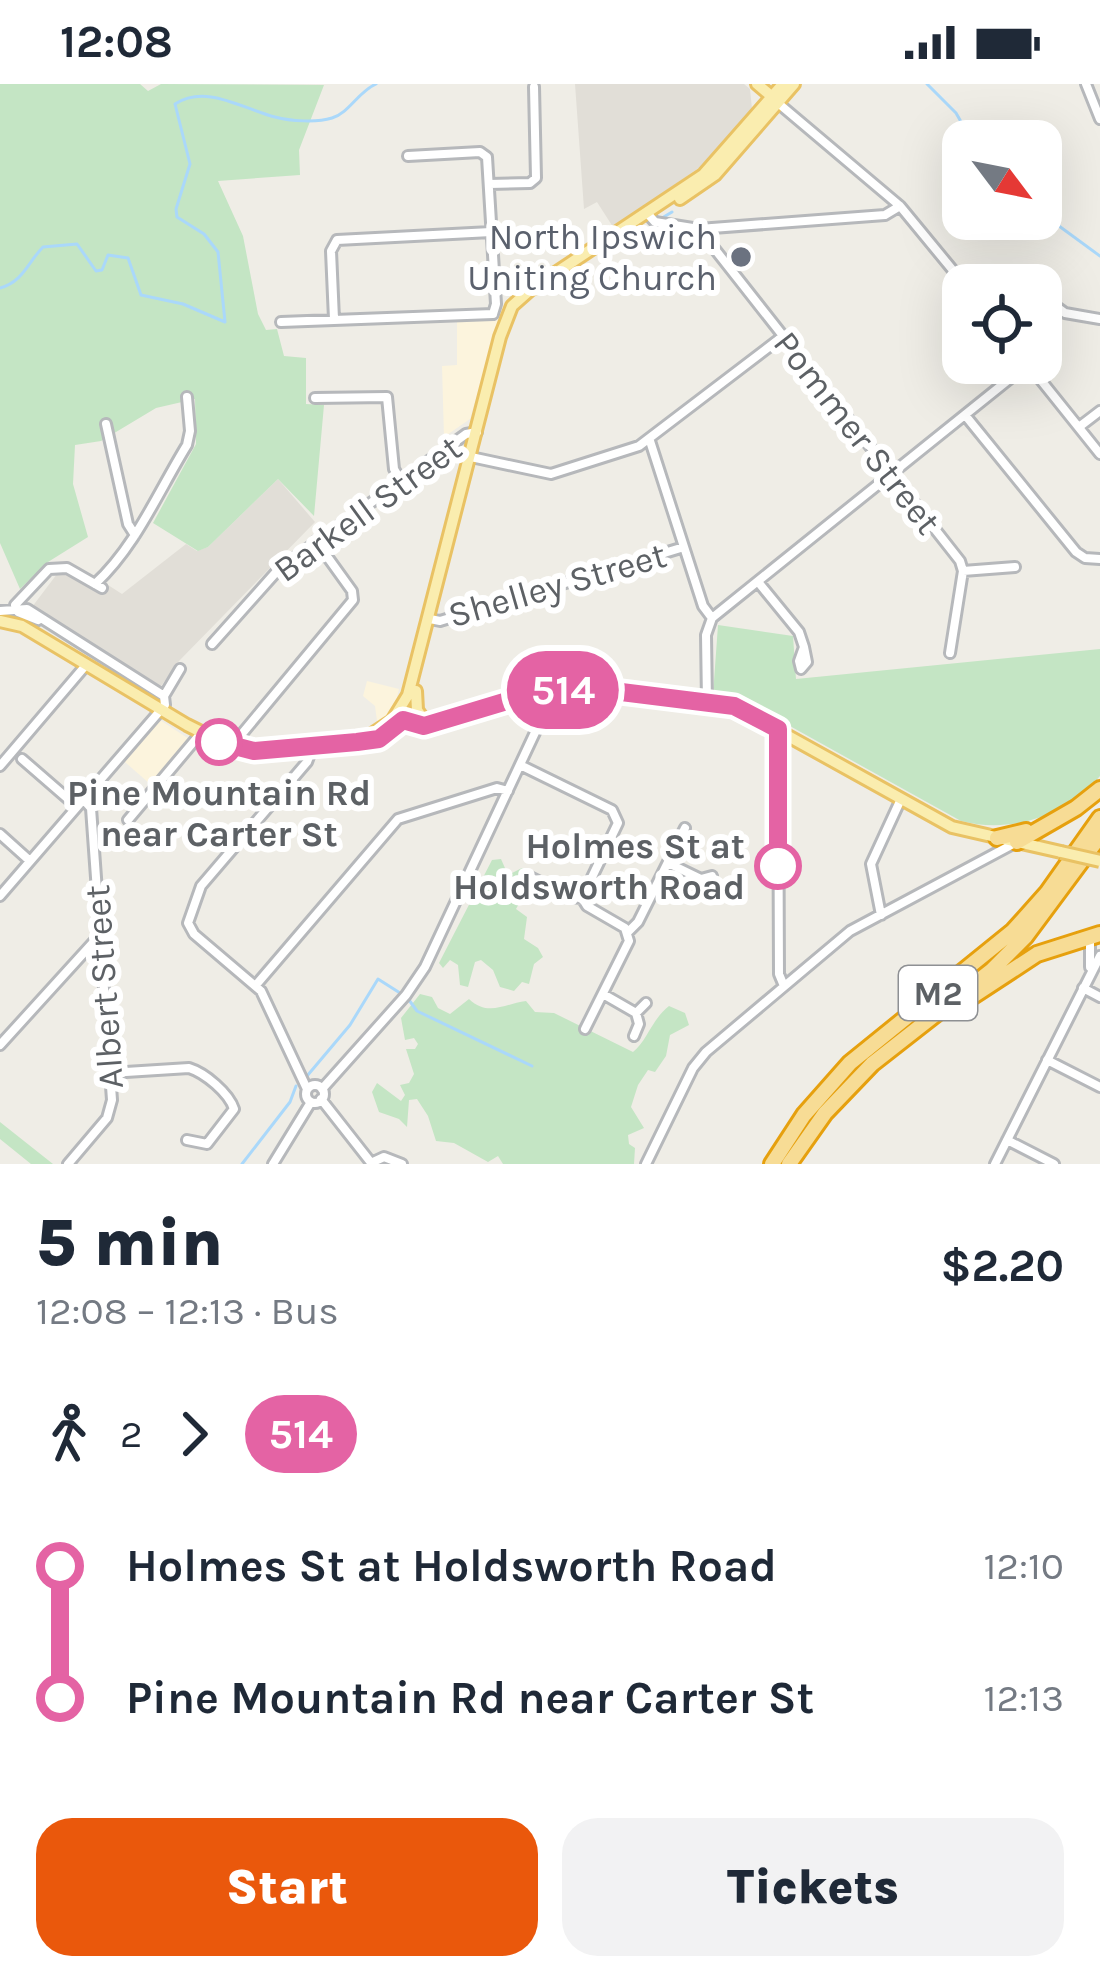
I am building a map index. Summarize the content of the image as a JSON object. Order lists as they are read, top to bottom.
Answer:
{
  "streets": {
    "highway": ["M2"],
    "street": [
      "Pommer Street",
      "Barkell Street",
      "Shelley Street",
      "Albert Street"
    ]
  },
  "places": ["North Ipswich Uniting Church", "Pine Mountain Rd near Carter St", "Holmes St at Holdsworth Road"],
  "lines": ["bus line 514"],
  "north": "bottom right",
  "page": {
    "status": "12:08",
    "on_map": "514",
    "heading": ["5 min", "12:08 – 12:13 · Bus", "$2.20"],
    "legs": ["2", "514"],
    "list": [
      {
        "name": "Holmes St at Holdsworth Road",
        "value": "12:10"
      },
      {
        "name": "Pine Mountain Rd near Carter St",
        "value": "12:13"
      }
    ],
    "buttons": ["Start", "Tickets"]
  }
}
